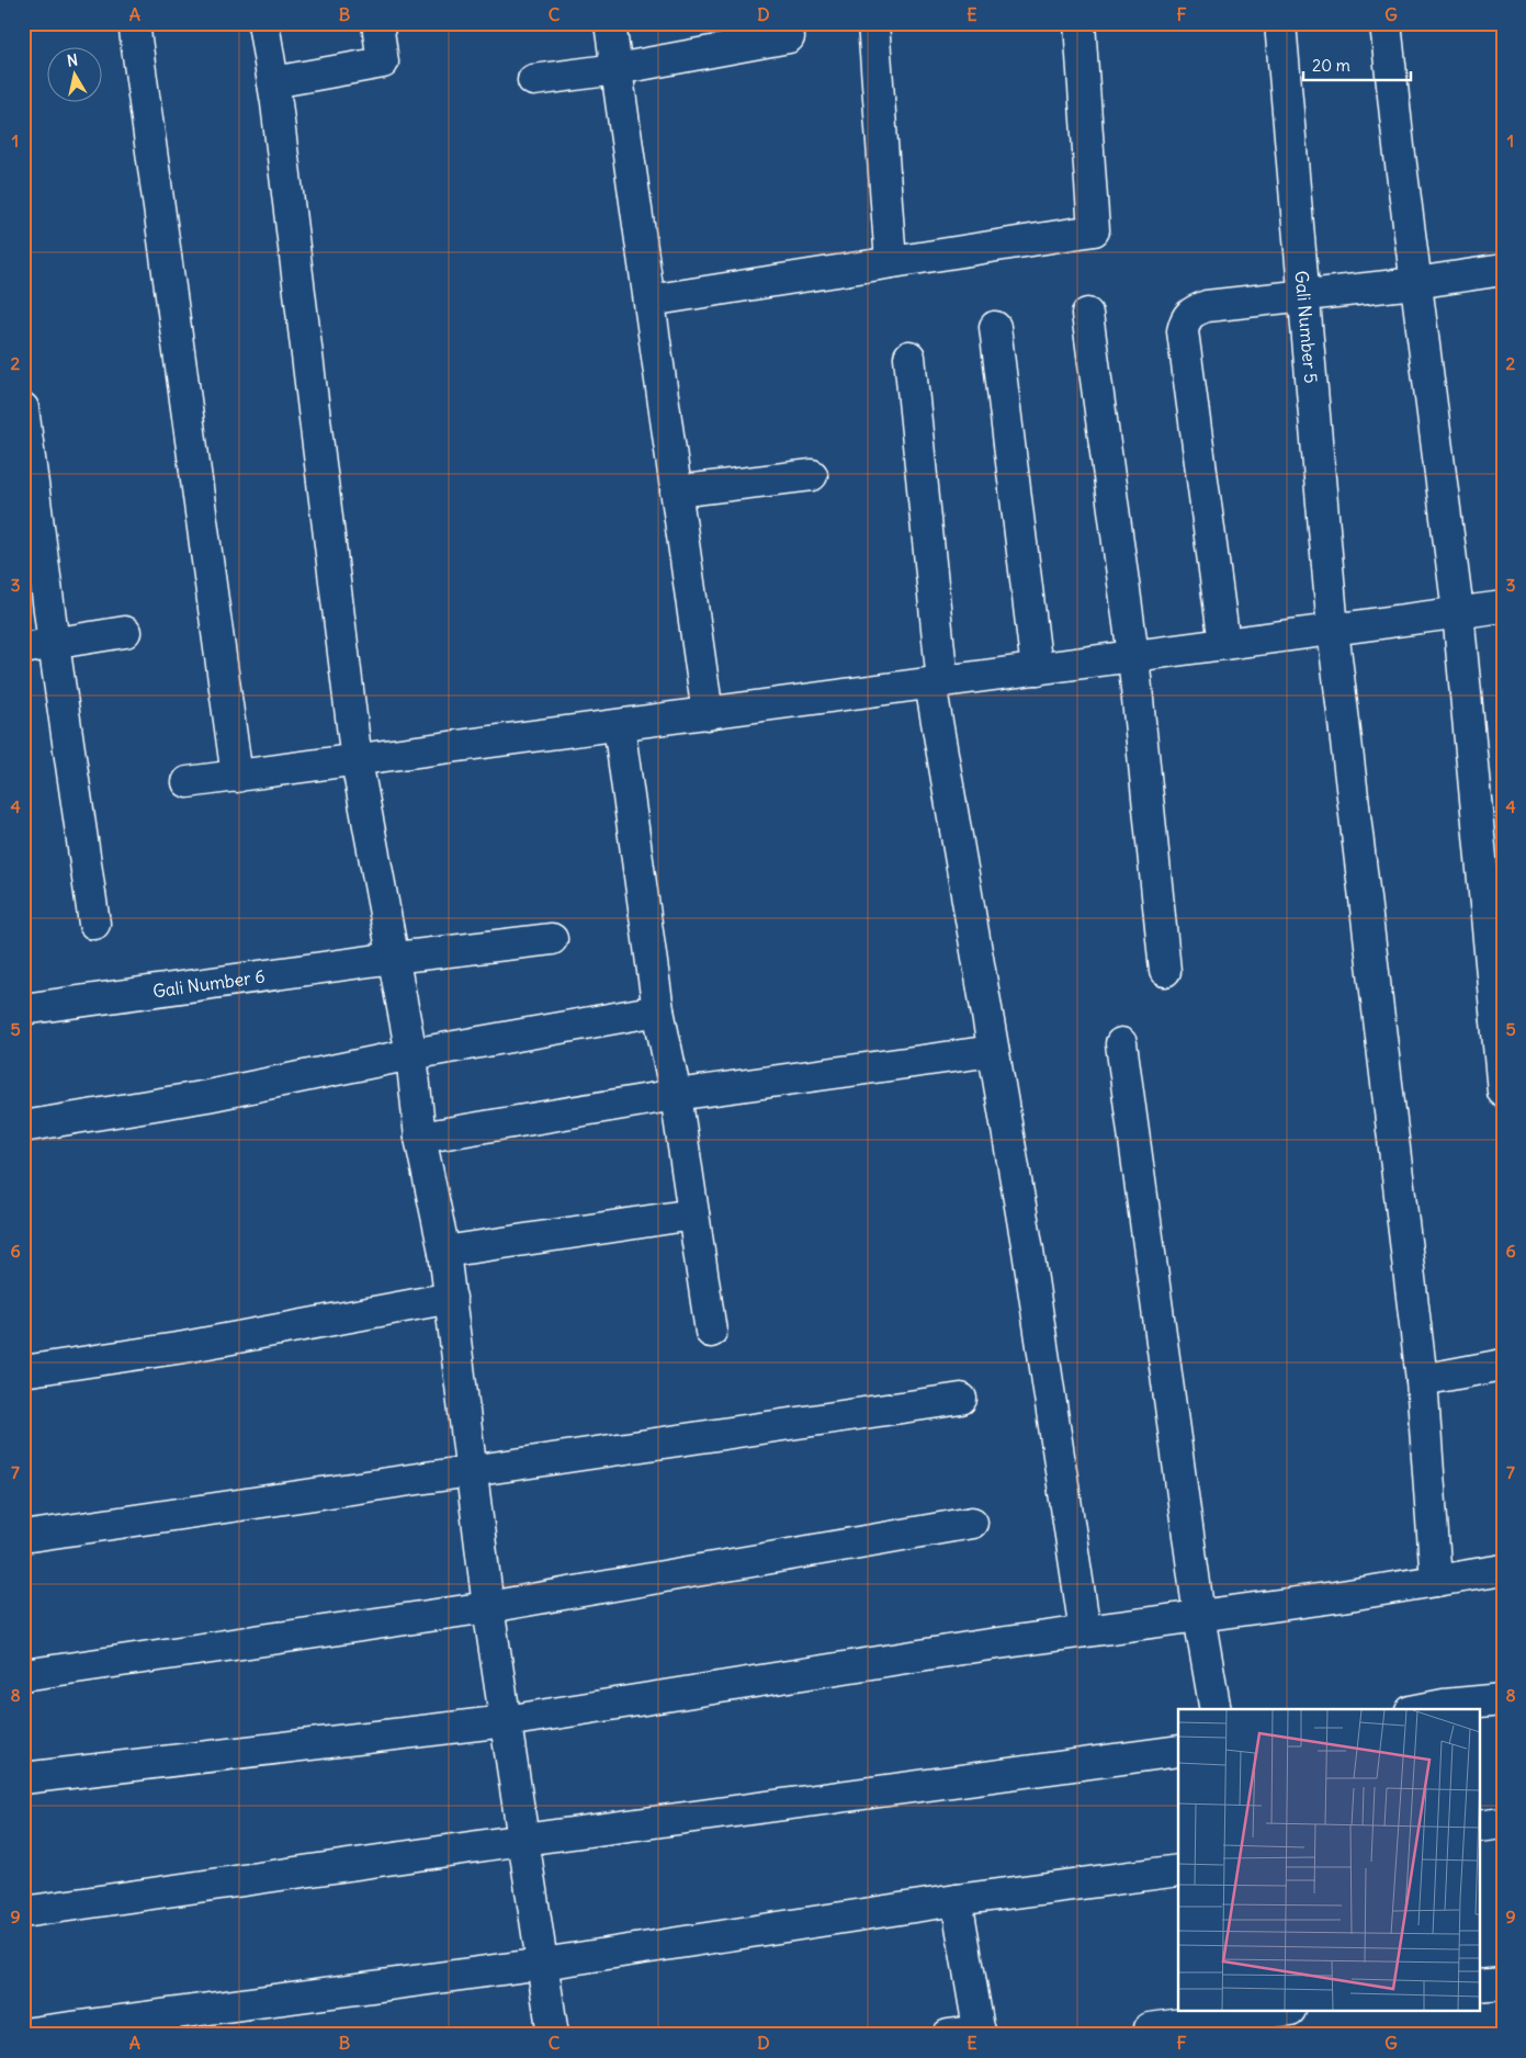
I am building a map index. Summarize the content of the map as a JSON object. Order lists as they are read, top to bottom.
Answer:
{
  "streets": {
    "street": ["Gali Number 5", "Gali Number 6"]
  },
  "scale_bar": "20 m",
  "north": "top",
  "grid": {
    "columns": [
      "A",
      "B",
      "C",
      "D",
      "E",
      "F",
      "G"
    ],
    "rows": [
      "1",
      "2",
      "3",
      "4",
      "5",
      "6",
      "7",
      "8",
      "9"
    ]
  }
}
